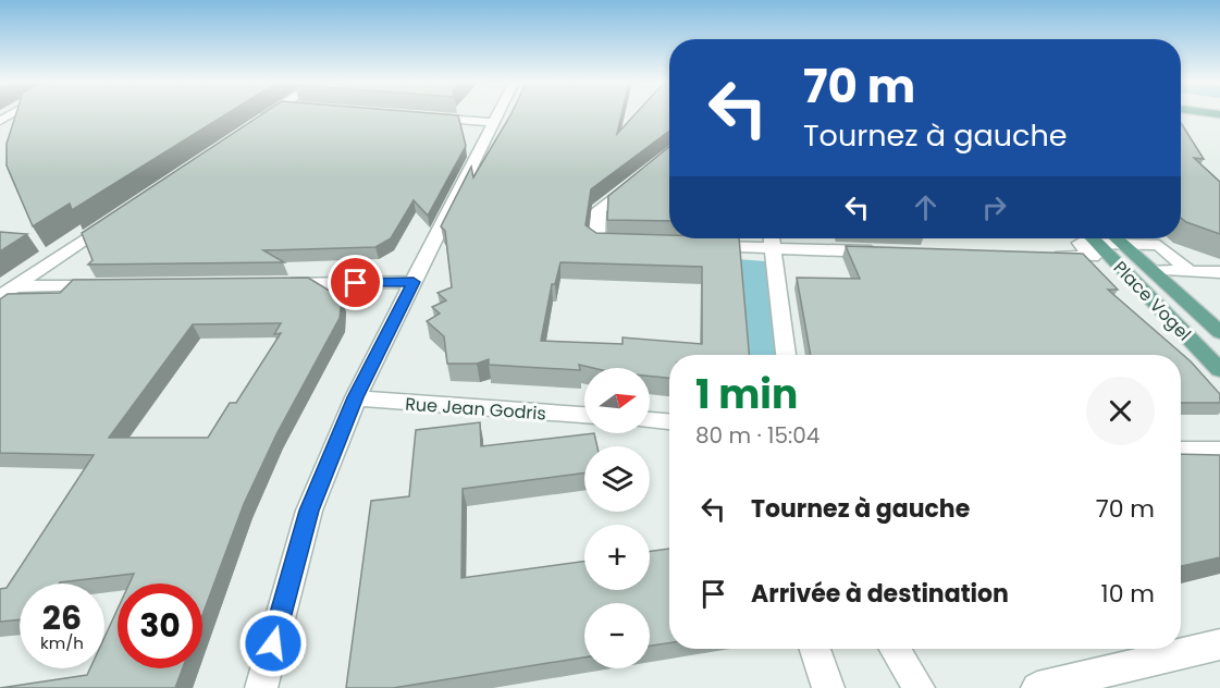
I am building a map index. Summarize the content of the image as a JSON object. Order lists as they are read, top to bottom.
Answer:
{
  "streets": {
    "main road": ["Place Vogel"],
    "street": ["Rue Jean Godris"]
  },
  "north": "right",
  "page": {
    "turn": ["70 m", "Tournez à gauche"],
    "heading": ["1 min", "80 m · 15:04"],
    "map_buttons": ["+", "−"],
    "list": [
      {
        "name": "Tournez à gauche",
        "value": "70 m"
      },
      {
        "name": "Arrivée à destination",
        "value": "10 m"
      }
    ],
    "speed": "26 km/h",
    "limit": "30"
  }
}
